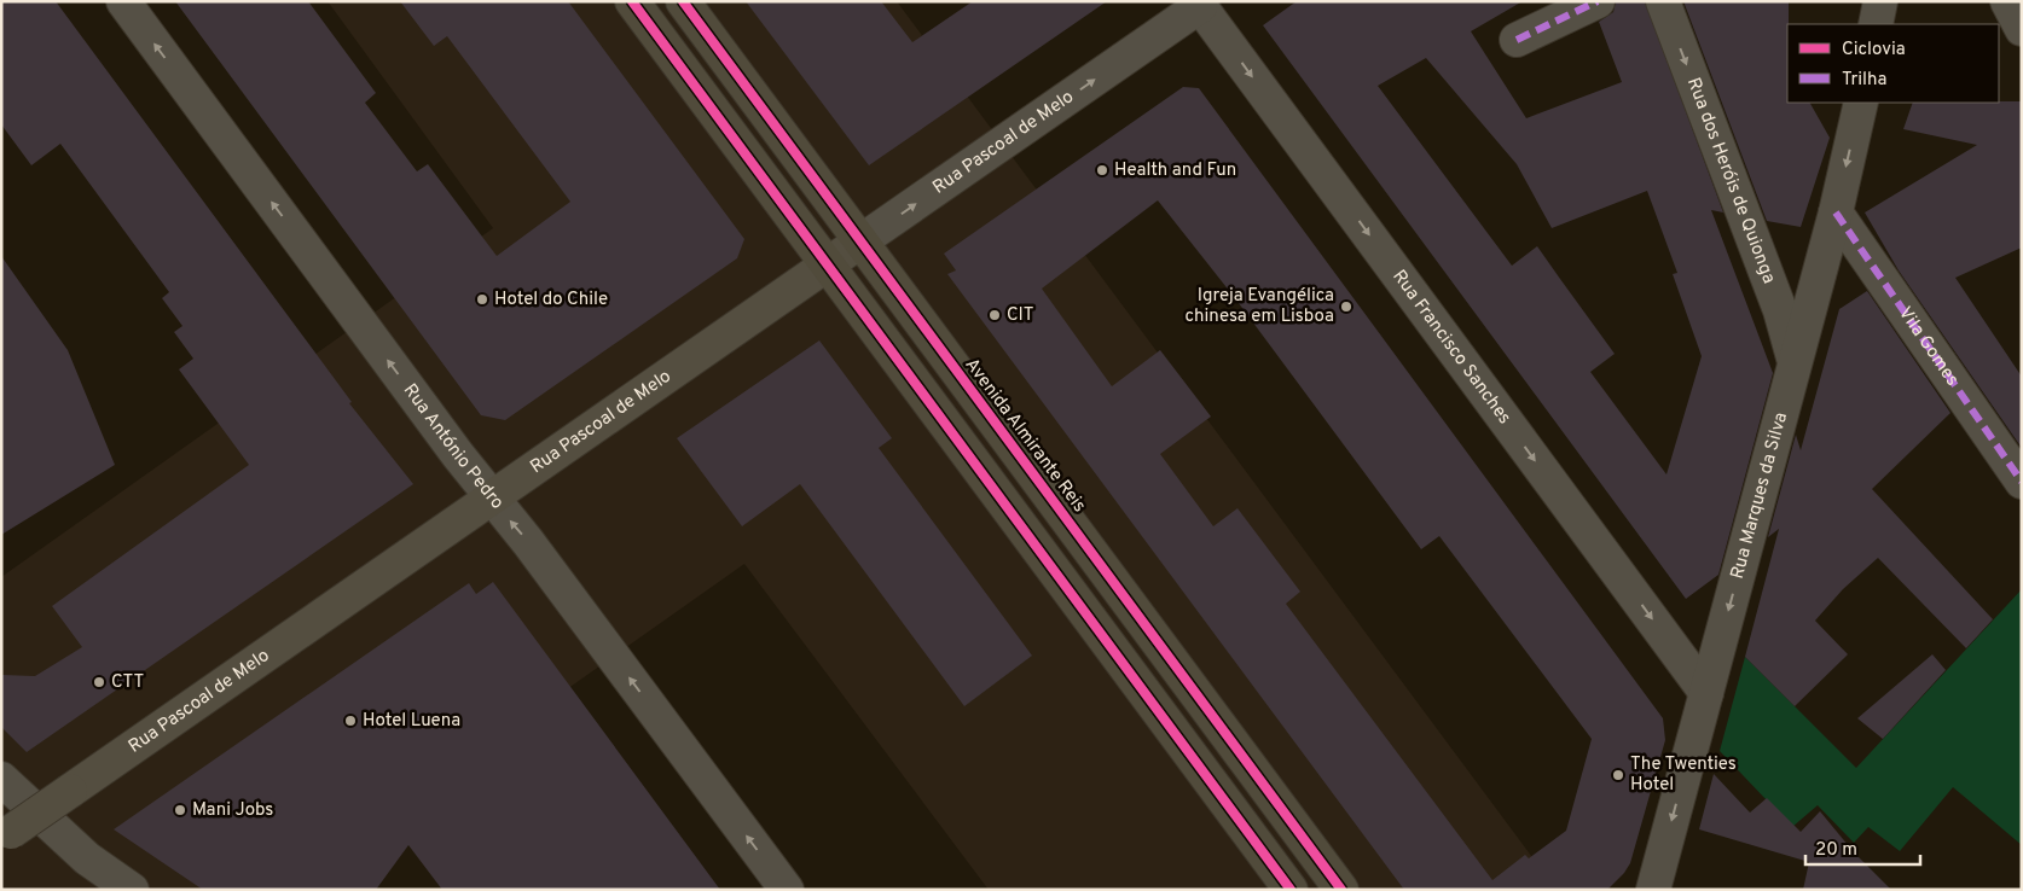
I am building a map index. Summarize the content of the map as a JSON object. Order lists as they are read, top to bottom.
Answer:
{
  "streets": {
    "main road": ["Avenida Almirante Reis"],
    "street": [
      "Rua Pascoal de Melo",
      "Rua dos Heróis de Quionga",
      "Vila Gomes",
      "Rua Francisco Sanches",
      "Rua António Pedro",
      "Rua Marques da Silva"
    ]
  },
  "crossings": [
    ["Rua Pascoal de Melo", "Rua Francisco Sanches"],
    ["Rua Pascoal de Melo", "Avenida Almirante Reis"],
    ["Rua Pascoal de Melo", "Rua António Pedro"],
    ["Rua dos Heróis de Quionga", "Rua Marques da Silva"],
    ["Vila Gomes", "Rua Marques da Silva"],
    ["Rua Francisco Sanches", "Rua Marques da Silva"]
  ],
  "one_way": [
    "Rua dos Heróis de Quionga",
    "Rua Francisco Sanches",
    "Rua António Pedro",
    "Rua Marques da Silva"
  ],
  "places": [
    "Health and Fun",
    "Hotel do Chile",
    "Igreja Evangélica chinesa em Lisboa",
    "CIT",
    "CTT",
    "Hotel Luena",
    "The Twenties Hotel",
    "Mani Jobs"
  ],
  "legend": ["Ciclovia", "Trilha"],
  "scale_bar": "20 m"
}
